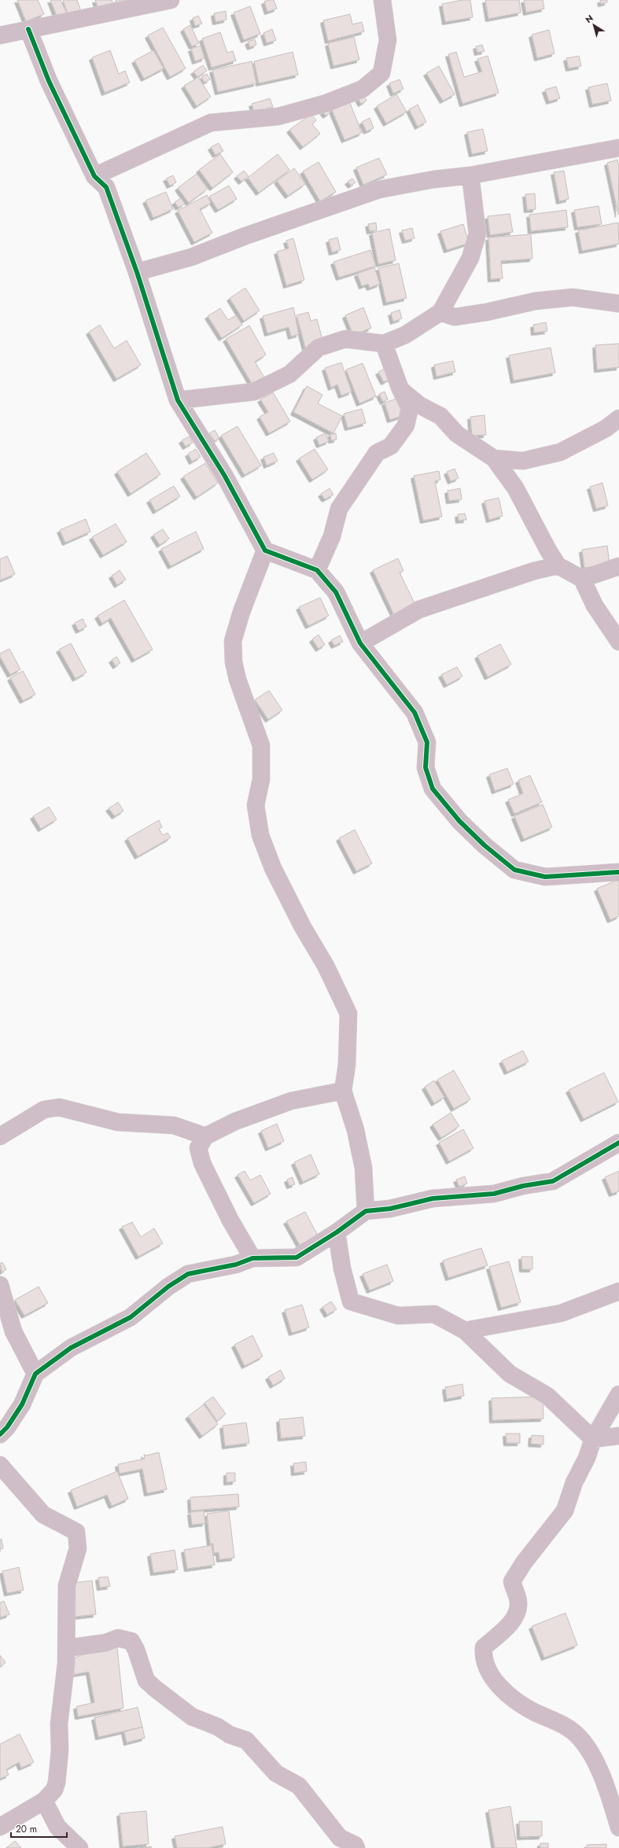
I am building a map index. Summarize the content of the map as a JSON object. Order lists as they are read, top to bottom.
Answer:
{
  "scale_bar": "20 m",
  "north": "top left"
}
